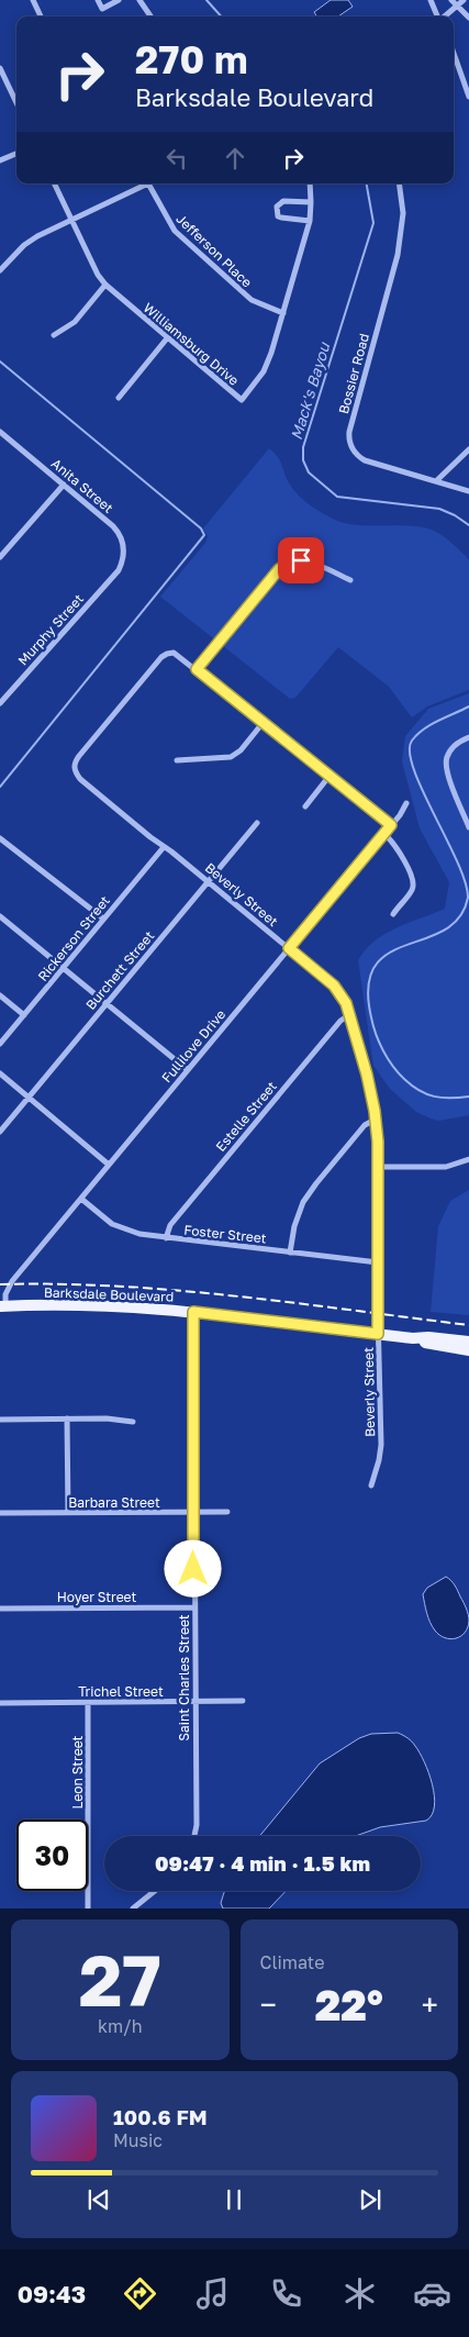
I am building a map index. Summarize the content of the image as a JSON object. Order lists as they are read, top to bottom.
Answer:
{
  "streets": {
    "main road": ["Barksdale Boulevard"],
    "street": [
      "Jefferson Place",
      "Williamsburg Drive",
      "Bossier Road",
      "Anita Street",
      "Murphy Street",
      "Beverly Street",
      "Rickerson Street",
      "Burchett Street",
      "Fullilove Drive",
      "Estelle Street",
      "Foster Street",
      "Barbara Street",
      "Hoyer Street",
      "Saint Charles Street",
      "Trichel Street",
      "Leon Street"
    ]
  },
  "crossings": [
    ["Jefferson Place", "Williamsburg Drive"],
    ["Anita Street", "Murphy Street"],
    ["Beverly Street", "Rickerson Street"],
    ["Beverly Street", "Burchett Street"],
    ["Beverly Street", "Fullilove Drive"],
    ["Beverly Street", "Estelle Street"],
    ["Beverly Street", "Foster Street"],
    ["Beverly Street", "Barksdale Boulevard"],
    ["Fullilove Drive", "Foster Street"],
    ["Fullilove Drive", "Barksdale Boulevard"],
    ["Estelle Street", "Foster Street"],
    ["Barksdale Boulevard", "Saint Charles Street"],
    ["Barbara Street", "Saint Charles Street"],
    ["Hoyer Street", "Saint Charles Street"],
    ["Saint Charles Street", "Trichel Street"],
    ["Trichel Street", "Leon Street"]
  ],
  "water": ["Mack's Bayou"],
  "page": {
    "turn": ["270 m", "Barksdale Boulevard"],
    "limit": "30",
    "trip": "09:47 · 4 min · 1.5 km",
    "tile": [
      ["27", "km/h"],
      "Climate"
    ],
    "heat": ["−", "22°", "+"],
    "song": ["100.6 FM", "Music"],
    "tabs": "09:43"
  }
}
